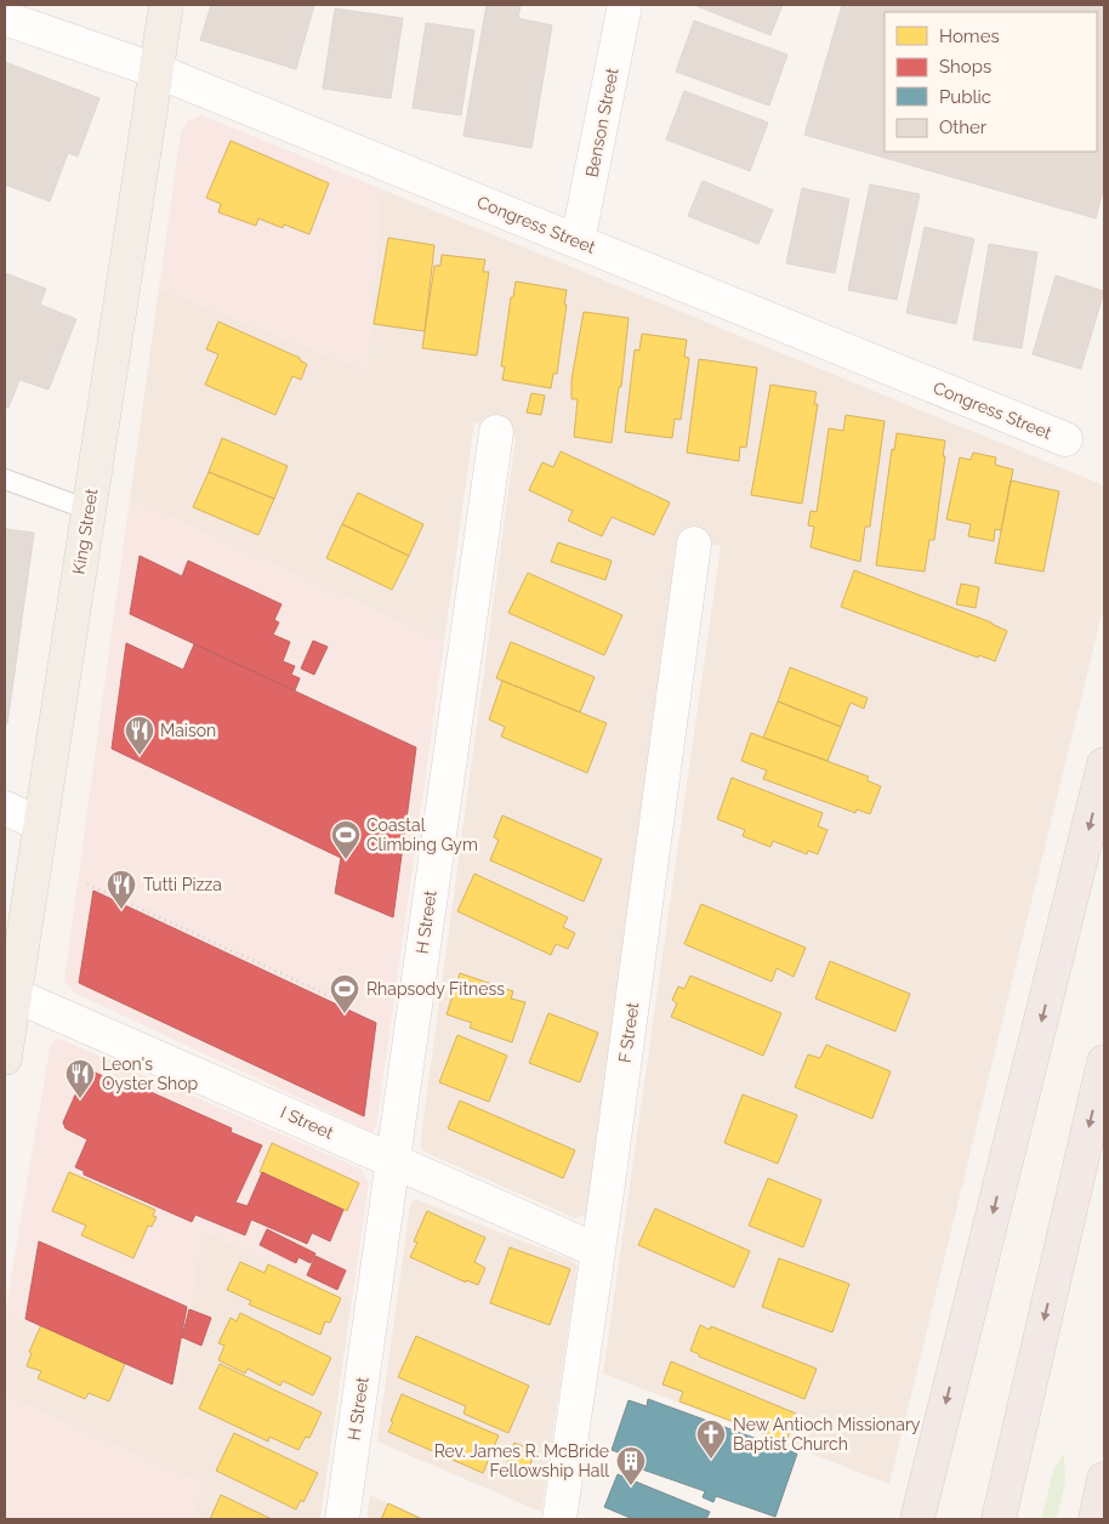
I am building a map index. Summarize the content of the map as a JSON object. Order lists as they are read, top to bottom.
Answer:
{
  "streets": {
    "main road": ["King Street"],
    "street": [
      "Benson Street",
      "Congress Street",
      "H Street",
      "F Street",
      "I Street"
    ]
  },
  "crossings": [
    ["Benson Street", "Congress Street"],
    ["Congress Street", "King Street"],
    ["King Street", "I Street"],
    ["H Street", "I Street"],
    ["F Street", "I Street"]
  ],
  "places": {
    "restaurant": ["Maison", "Tutti Pizza", "Leon's Oyster Shop"],
    "sports": ["Coastal Climbing Gym", "Rhapsody Fitness"],
    "church": ["New Antioch Missionary Baptist Church"],
    "building": ["Rev. James R. McBride Fellowship Hall"]
  },
  "legend": [
    "Homes",
    "Shops",
    "Public",
    "Other"
  ]
}
